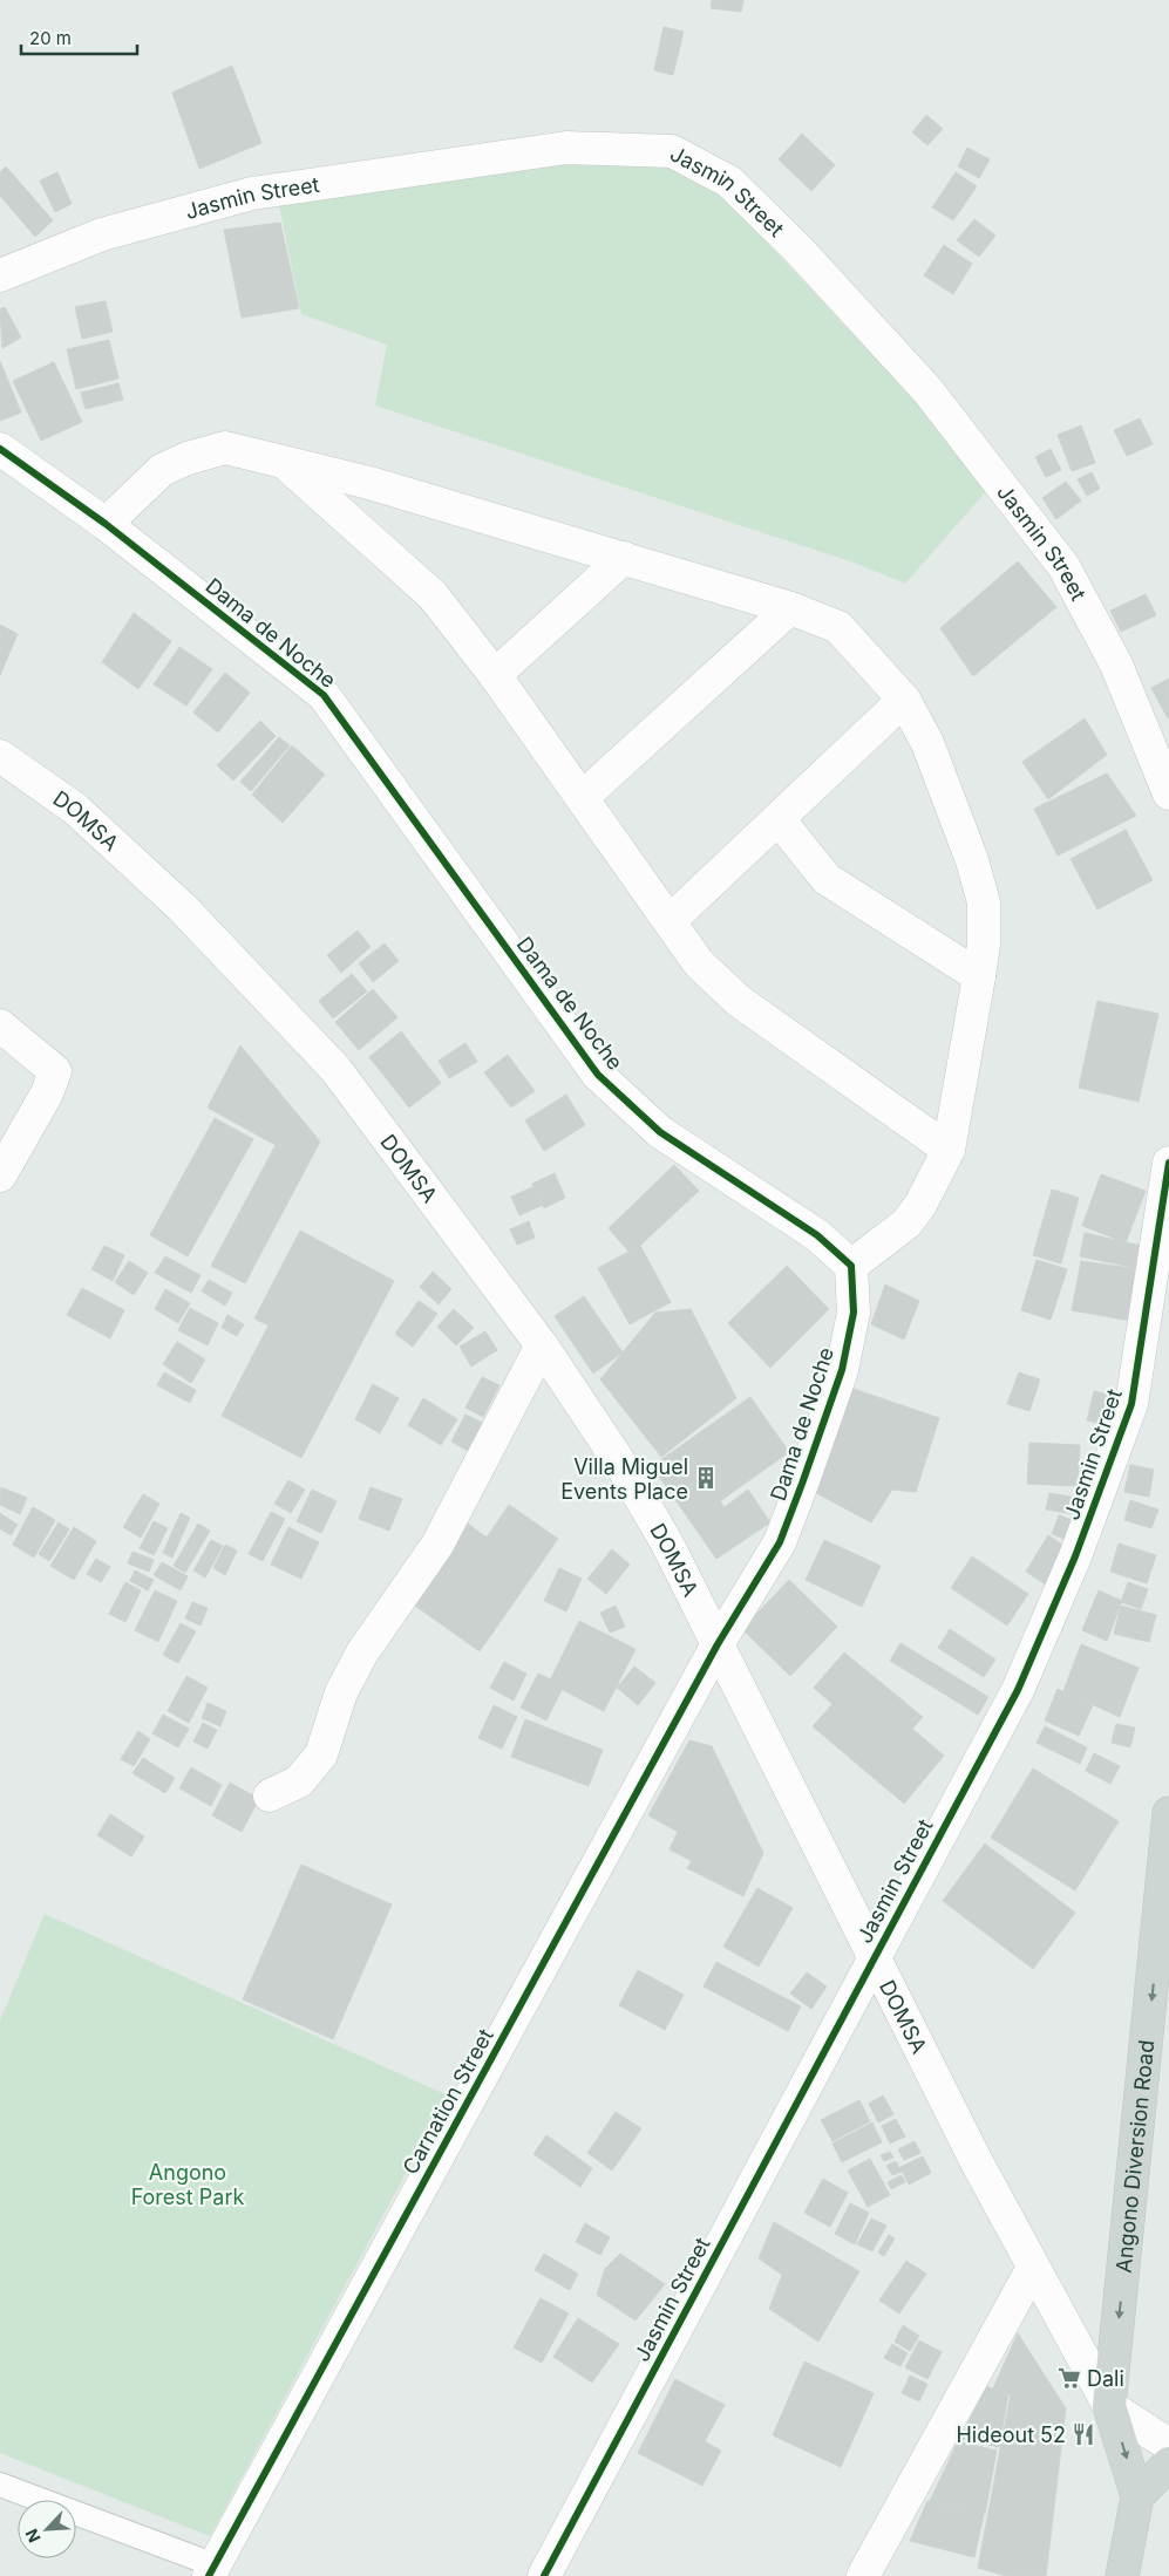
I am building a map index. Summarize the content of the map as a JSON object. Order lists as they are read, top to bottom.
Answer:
{
  "streets": {
    "main road": ["Angono Diversion Road"],
    "street": [
      "Jasmin Street",
      "Dama de Noche",
      "DOMSA",
      "Carnation Street"
    ]
  },
  "crossings": [
    ["Jasmin Street", "DOMSA"],
    ["Dama de Noche", "DOMSA"],
    ["Dama de Noche", "Carnation Street"],
    ["DOMSA", "Carnation Street"],
    ["DOMSA", "Angono Diversion Road"]
  ],
  "one_way": ["Angono Diversion Road"],
  "parks": ["Angono Forest Park"],
  "places": {
    "building": ["Villa Miguel Events Place"],
    "supermarket": ["Dali"],
    "restaurant": ["Hideout 52"]
  },
  "scale_bar": "20 m",
  "north": "bottom left"
}
